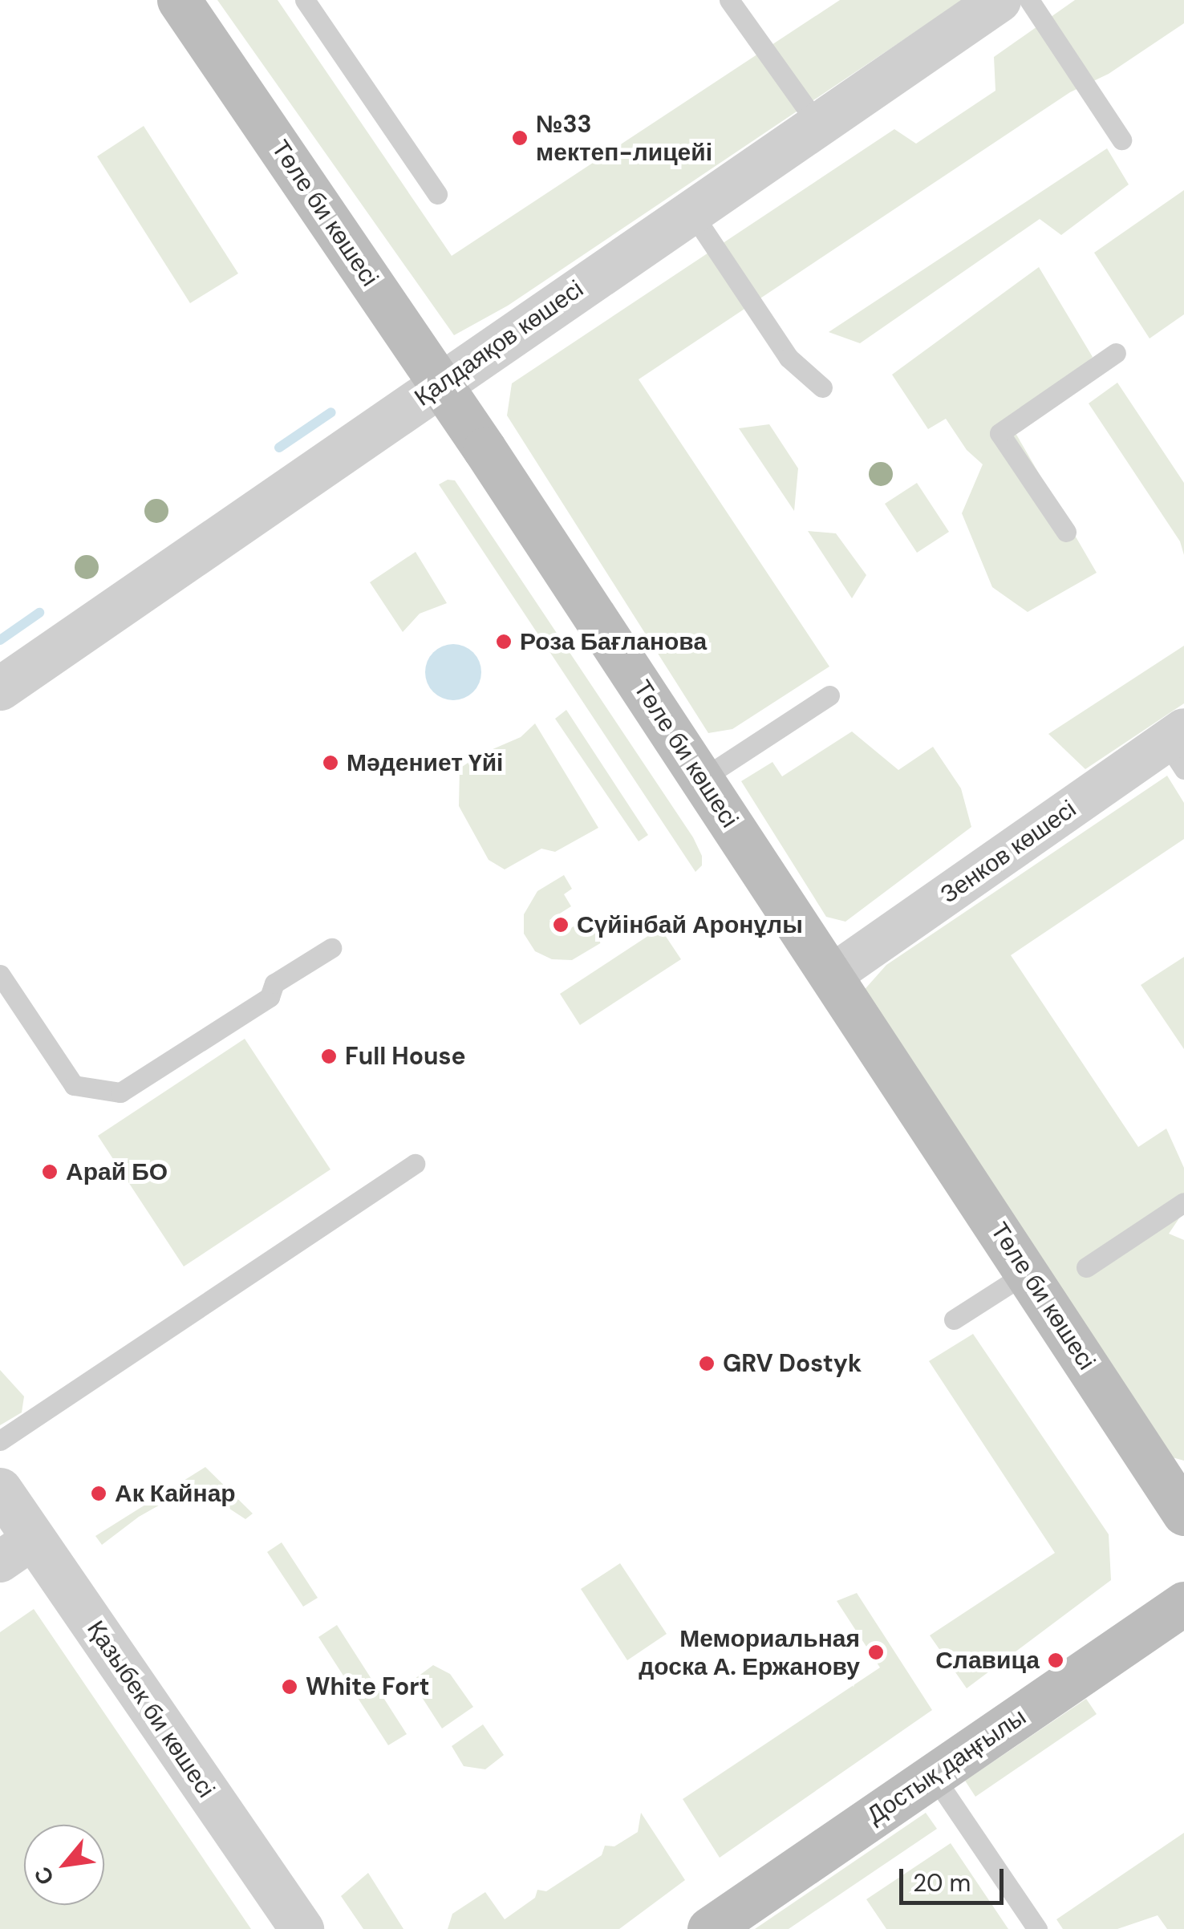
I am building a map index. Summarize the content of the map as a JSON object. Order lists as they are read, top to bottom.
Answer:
{
  "streets": {
    "main road": ["Төле би көшесі", "Достық даңғылы"],
    "street": ["Қалдаяқов көшесі", "Зенков көшесі", "Қазыбек би көшесі"]
  },
  "crossings": [
    ["Төле би көшесі", "Қалдаяқов көшесі"],
    ["Төле би көшесі", "Зенков көшесі"]
  ],
  "places": [
    "№33 мектеп-лицейі",
    "Роза Бағланова",
    "Мәдениет Үйі",
    "Сүйінбай Аронұлы",
    "Full House",
    "Арай БО",
    "GRV Dostyk",
    "Ак Кайнар",
    "Мемориальная доска А. Ержанову",
    "Славица",
    "White Fort"
  ],
  "scale_bar": "20 m",
  "north": "bottom left"
}
